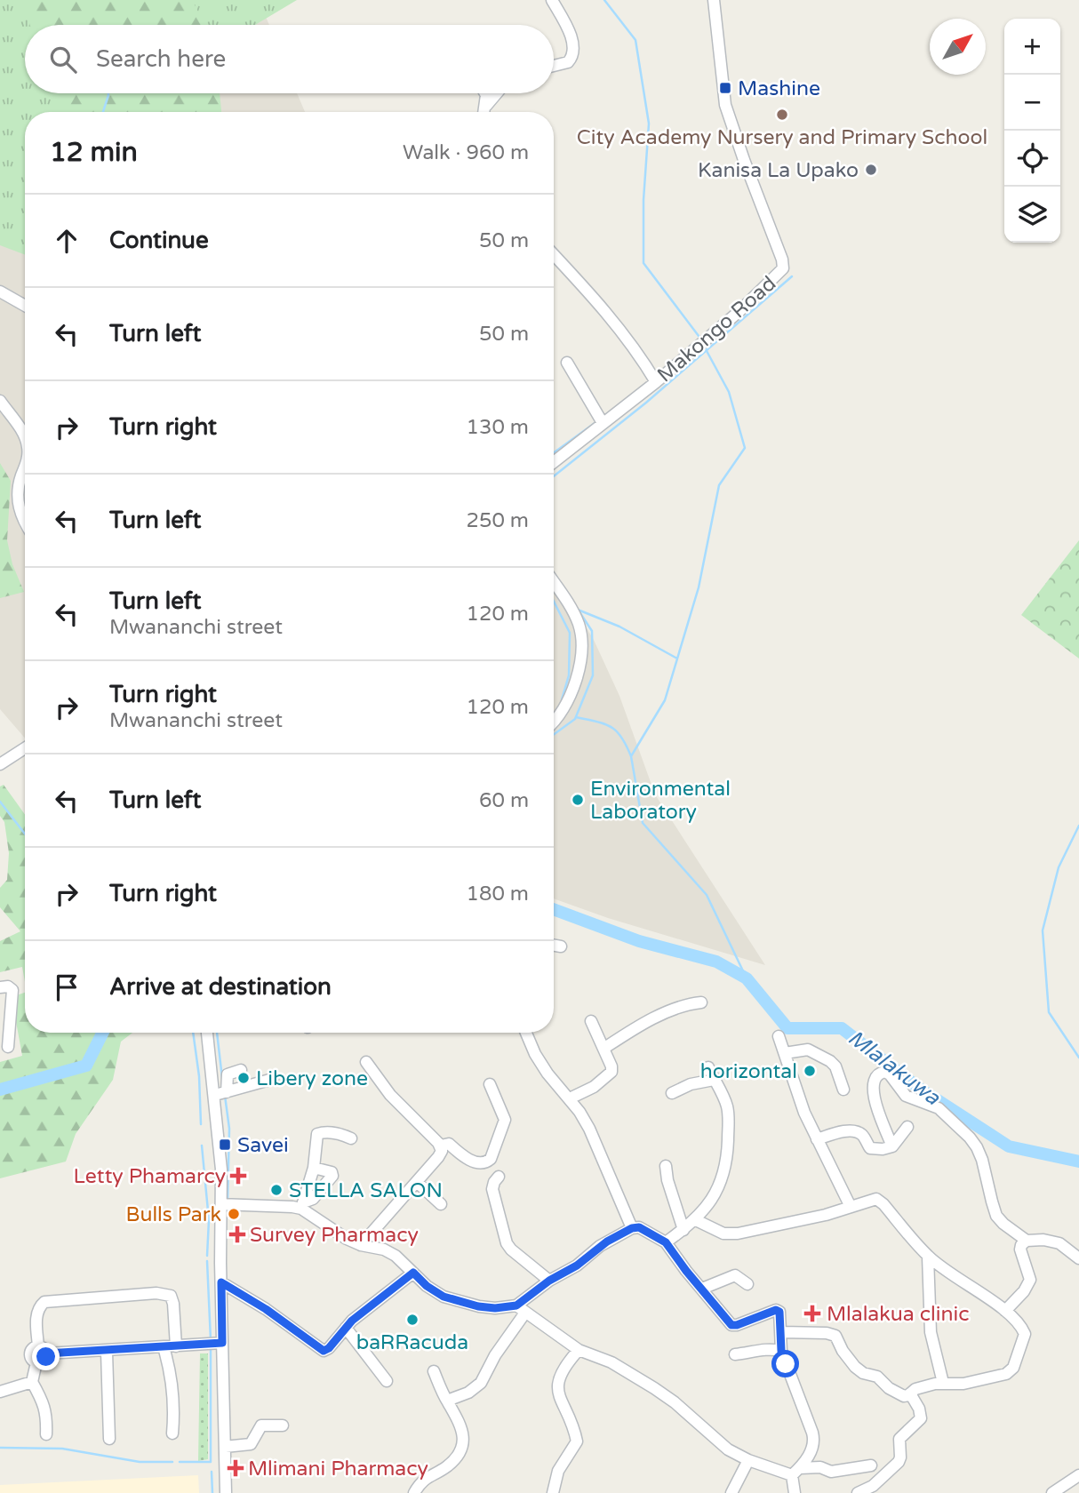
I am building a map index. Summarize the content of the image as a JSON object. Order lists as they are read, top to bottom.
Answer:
{
  "streets": {
    "street": ["Makongo Road"]
  },
  "water": ["Mlalakuwa"],
  "places": {
    "transit": ["Mashine", "Savei"],
    "other": [
      "City Academy Nursery and Primary School",
      "Kanisa La Upako",
      "Environmental Laboratory",
      "horizontal",
      "Libery zone",
      "STELLA SALON",
      "Bulls Park",
      "baRRacuda"
    ],
    "health": [
      "Letty Phamarcy",
      "Survey Pharmacy",
      "Mlalakua clinic",
      "Mlimani Pharmacy"
    ]
  },
  "north": "top right",
  "page": {
    "map_buttons": ["+", "−"],
    "search": "Search here",
    "heading": ["12 min", "Walk · 960 m"],
    "list": [
      ["Continue", "50 m"],
      ["Turn left", "50 m"],
      ["Turn right", "130 m"],
      ["Turn left", "250 m"],
      ["Turn left", "Mwananchi street", "120 m"],
      ["Turn right", "Mwananchi street", "120 m"],
      ["Turn left", "60 m"],
      ["Turn right", "180 m"],
      "Arrive at destination"
    ]
  }
}
